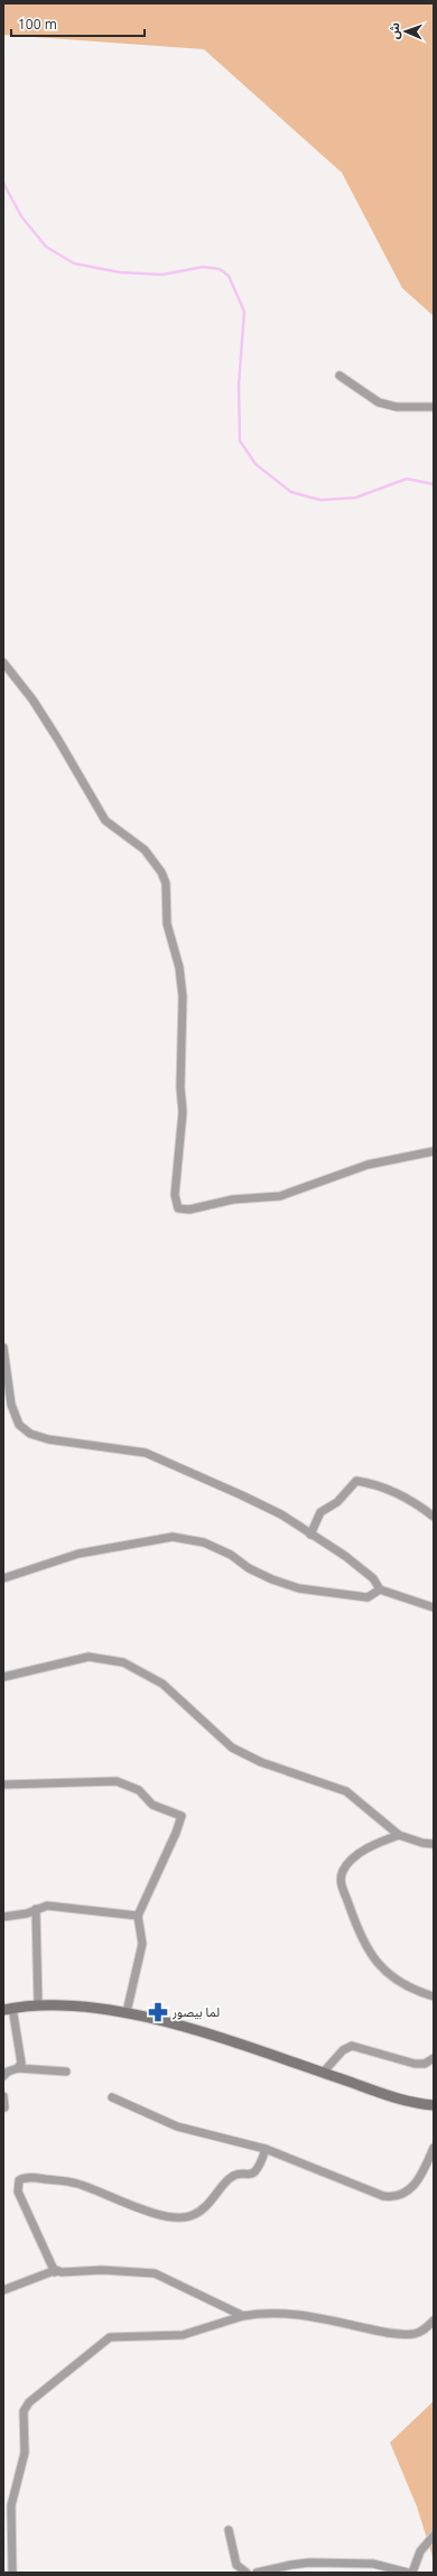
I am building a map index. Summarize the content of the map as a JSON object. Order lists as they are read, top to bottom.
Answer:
{
  "places": {
    "pharmacy": ["لما بيصور"]
  },
  "scale_bar": "100 m",
  "north": "left"
}
